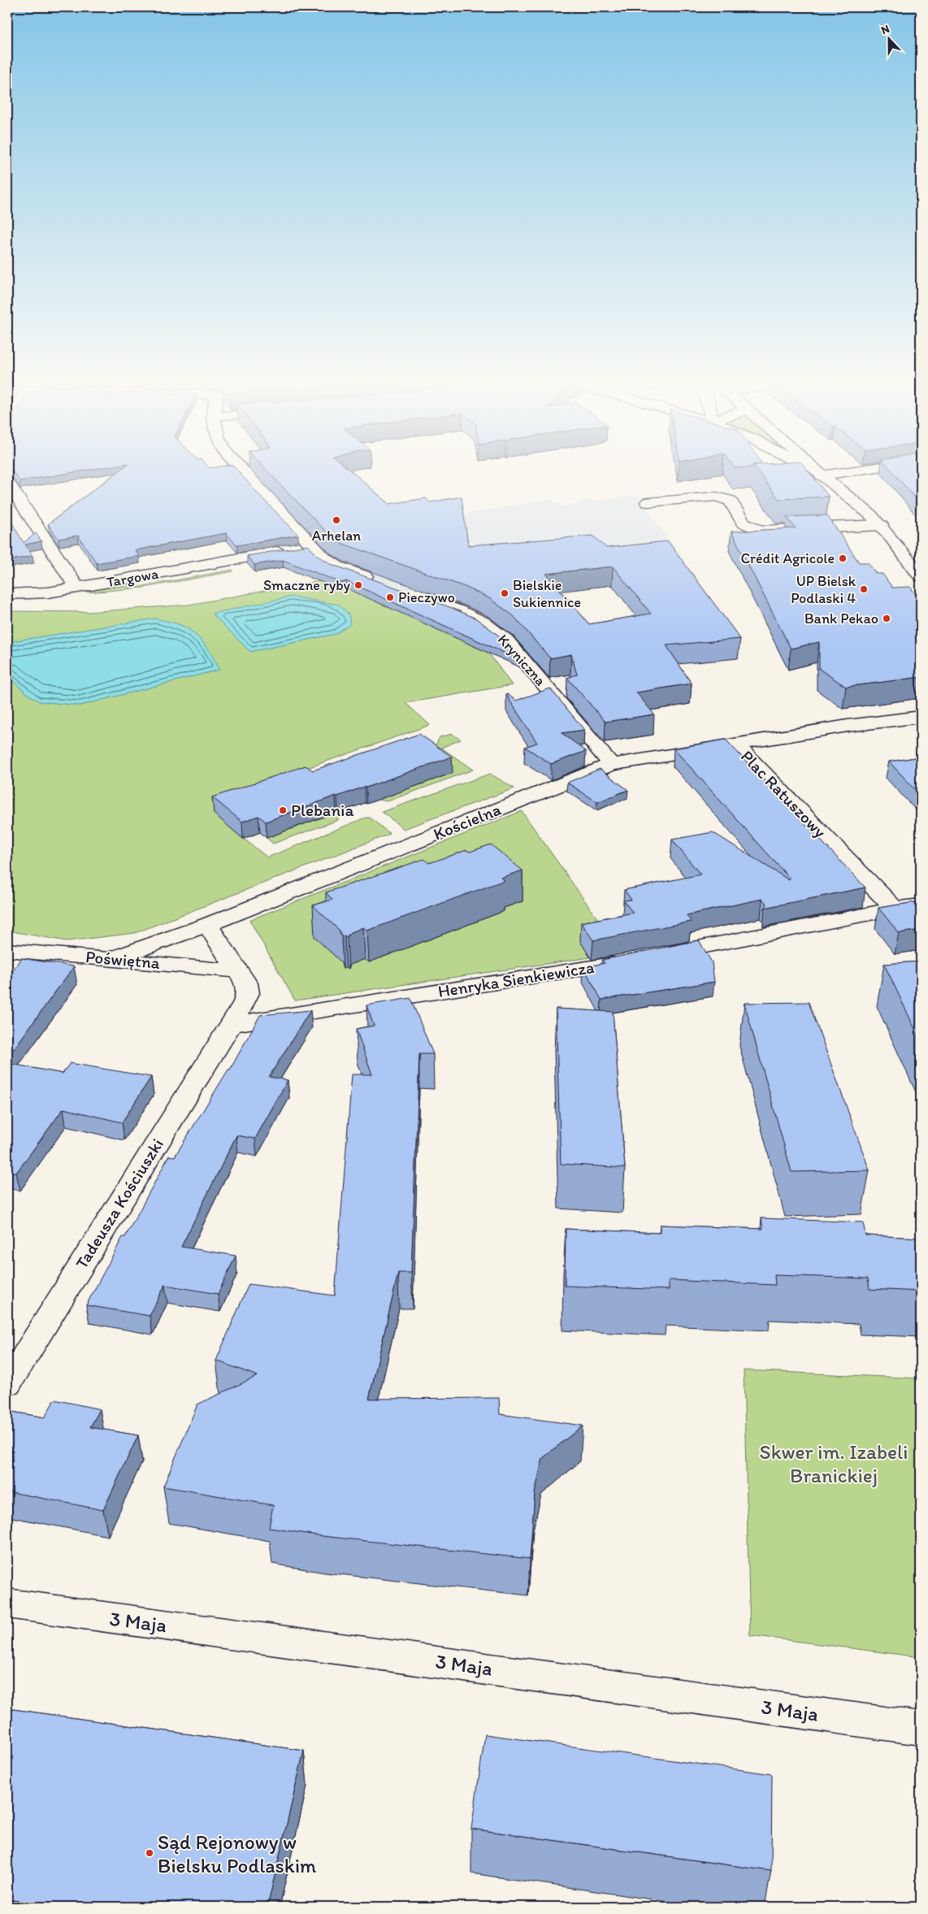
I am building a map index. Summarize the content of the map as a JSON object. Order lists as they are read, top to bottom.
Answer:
{
  "streets": {
    "street": [
      "Targowa",
      "Kryniczna",
      "Plac Ratuszowy",
      "Kościelna",
      "Poświętna",
      "Henryka Sienkiewicza",
      "Tadeusza Kościuszki",
      "3 Maja"
    ]
  },
  "crossings": [
    ["Kryniczna", "Kościelna"],
    ["Plac Ratuszowy", "Kościelna"],
    ["Kościelna", "Poświętna"],
    ["Henryka Sienkiewicza", "Tadeusza Kościuszki"]
  ],
  "parks": ["Skwer im. Izabeli Branickiej"],
  "places": [
    "Arhelan",
    "Crédit Agricole",
    "Smaczne ryby",
    "UP Bielsk Podlaski 4",
    "Bielskie Sukiennice",
    "Pieczywo",
    "Bank Pekao",
    "Plebania",
    "Sąd Rejonowy w Bielsku Podlaskim"
  ],
  "north": "top"
}
